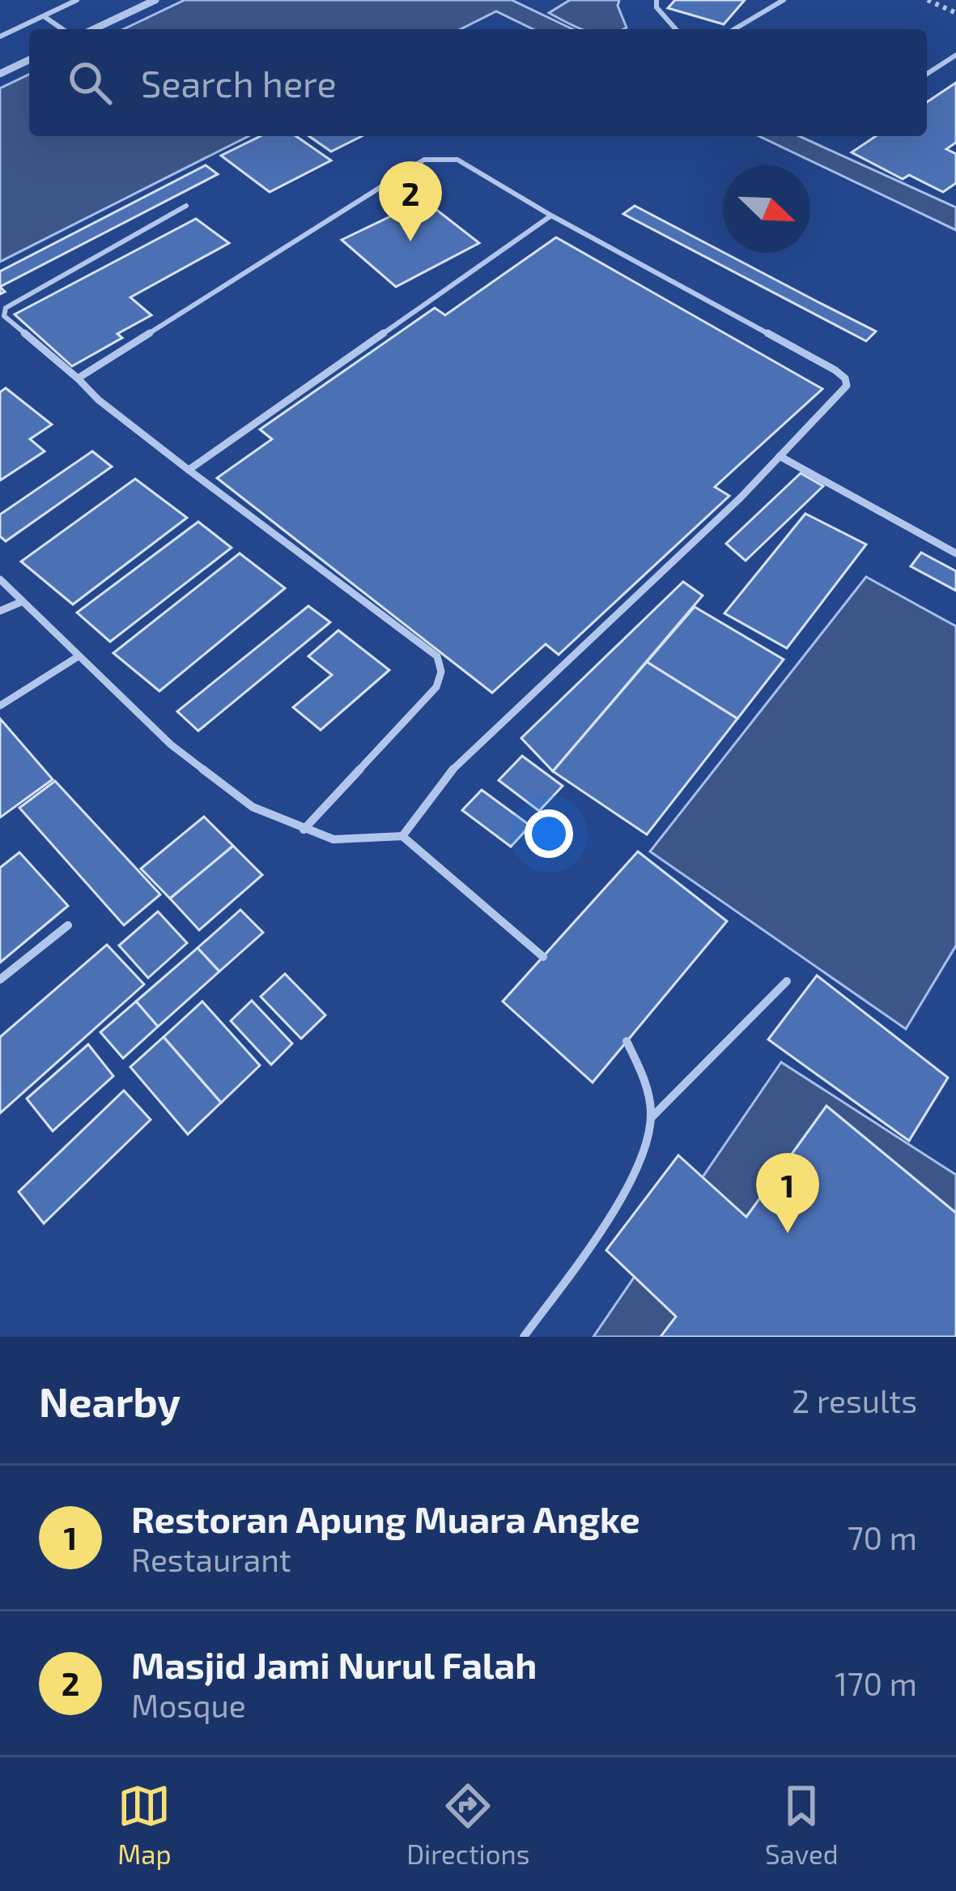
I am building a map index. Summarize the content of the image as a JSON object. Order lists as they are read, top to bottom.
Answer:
{
  "north": "bottom right",
  "page": {
    "search": "Search here",
    "pins": ["2", "1"],
    "heading": ["Nearby", "2 results"],
    "list": [
      {
        "mark": "1",
        "name": "Restoran Apung Muara Angke",
        "note": "Restaurant",
        "value": "70 m"
      },
      {
        "mark": "2",
        "name": "Masjid Jami Nurul Falah",
        "note": "Mosque",
        "value": "170 m"
      }
    ],
    "nav": ["Map", "Directions", "Saved"]
  }
}
